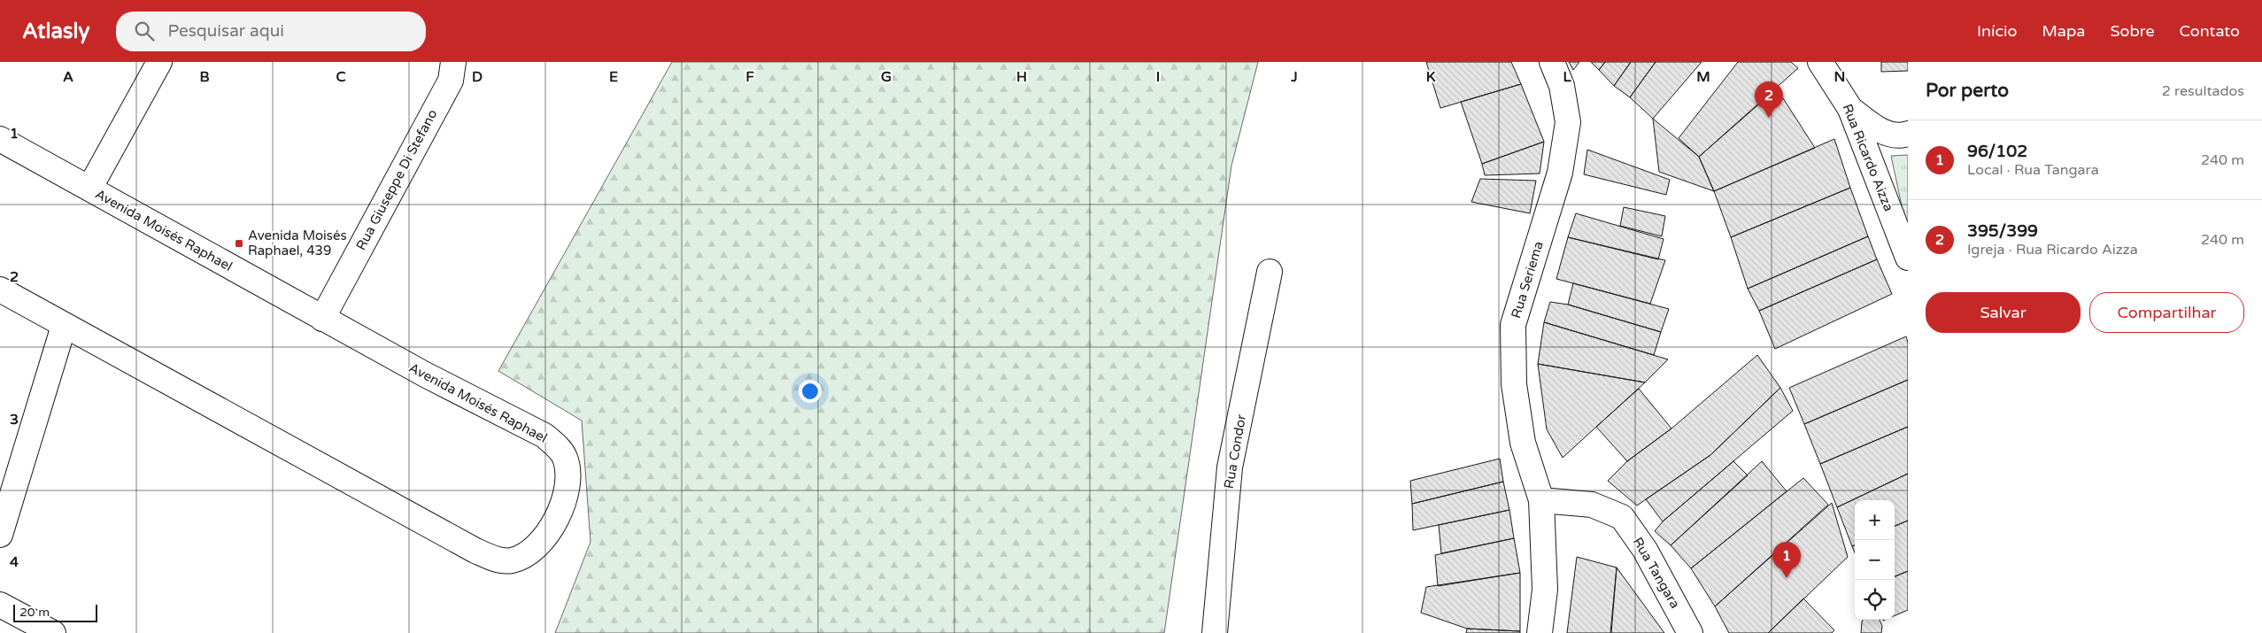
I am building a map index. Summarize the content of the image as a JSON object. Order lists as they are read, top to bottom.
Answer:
{
  "streets": {
    "street": [
      "Rua Ricardo Aizza",
      "Rua Giuseppe Di Stefano",
      "Avenida Moisés Raphael",
      "Rua Seriema",
      "Rua Condor",
      "Rua Tangara"
    ]
  },
  "crossings": [
    ["Rua Giuseppe Di Stefano", "Avenida Moisés Raphael"],
    ["Rua Seriema", "Rua Tangara"]
  ],
  "places": {
    "transit": ["Avenida Moisés Raphael, 439"]
  },
  "scale_bar": "20 m",
  "page": {
    "header": "Atlasly",
    "search": "Pesquisar aqui",
    "nav": [
      "Início",
      "Mapa",
      "Sobre",
      "Contato"
    ],
    "heading": ["Por perto", "2 resultados"],
    "pins": ["2", "1"],
    "list": [
      {
        "mark": "1",
        "name": "96/102",
        "note": "Local · Rua Tangara",
        "value": "240 m"
      },
      {
        "mark": "2",
        "name": "395/399",
        "note": "Igreja · Rua Ricardo Aizza",
        "value": "240 m"
      }
    ],
    "buttons": ["Salvar", "Compartilhar"],
    "map_buttons": ["+", "−"],
    "scale": "20 m"
  },
  "grid": {
    "columns": [
      "A",
      "B",
      "C",
      "D",
      "E",
      "F",
      "G",
      "H",
      "I",
      "J",
      "K",
      "L",
      "M",
      "N"
    ],
    "rows": [
      "1",
      "2",
      "3",
      "4"
    ]
  }
}
